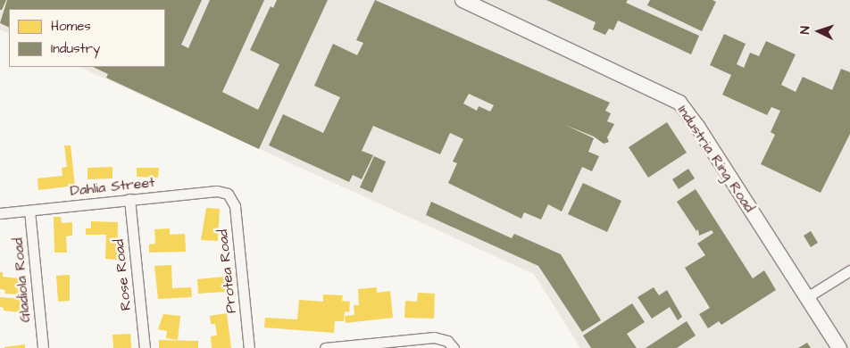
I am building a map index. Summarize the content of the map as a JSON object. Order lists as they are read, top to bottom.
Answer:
{
  "streets": {
    "street": [
      "Industria Ring Road",
      "Dahlia Street",
      "Protea Road",
      "Rose Road",
      "Gladiola Road"
    ]
  },
  "crossings": [
    ["Dahlia Street", "Protea Road"],
    ["Dahlia Street", "Rose Road"],
    ["Dahlia Street", "Gladiola Road"]
  ],
  "legend": ["Homes", "Industry"],
  "north": "left"
}
